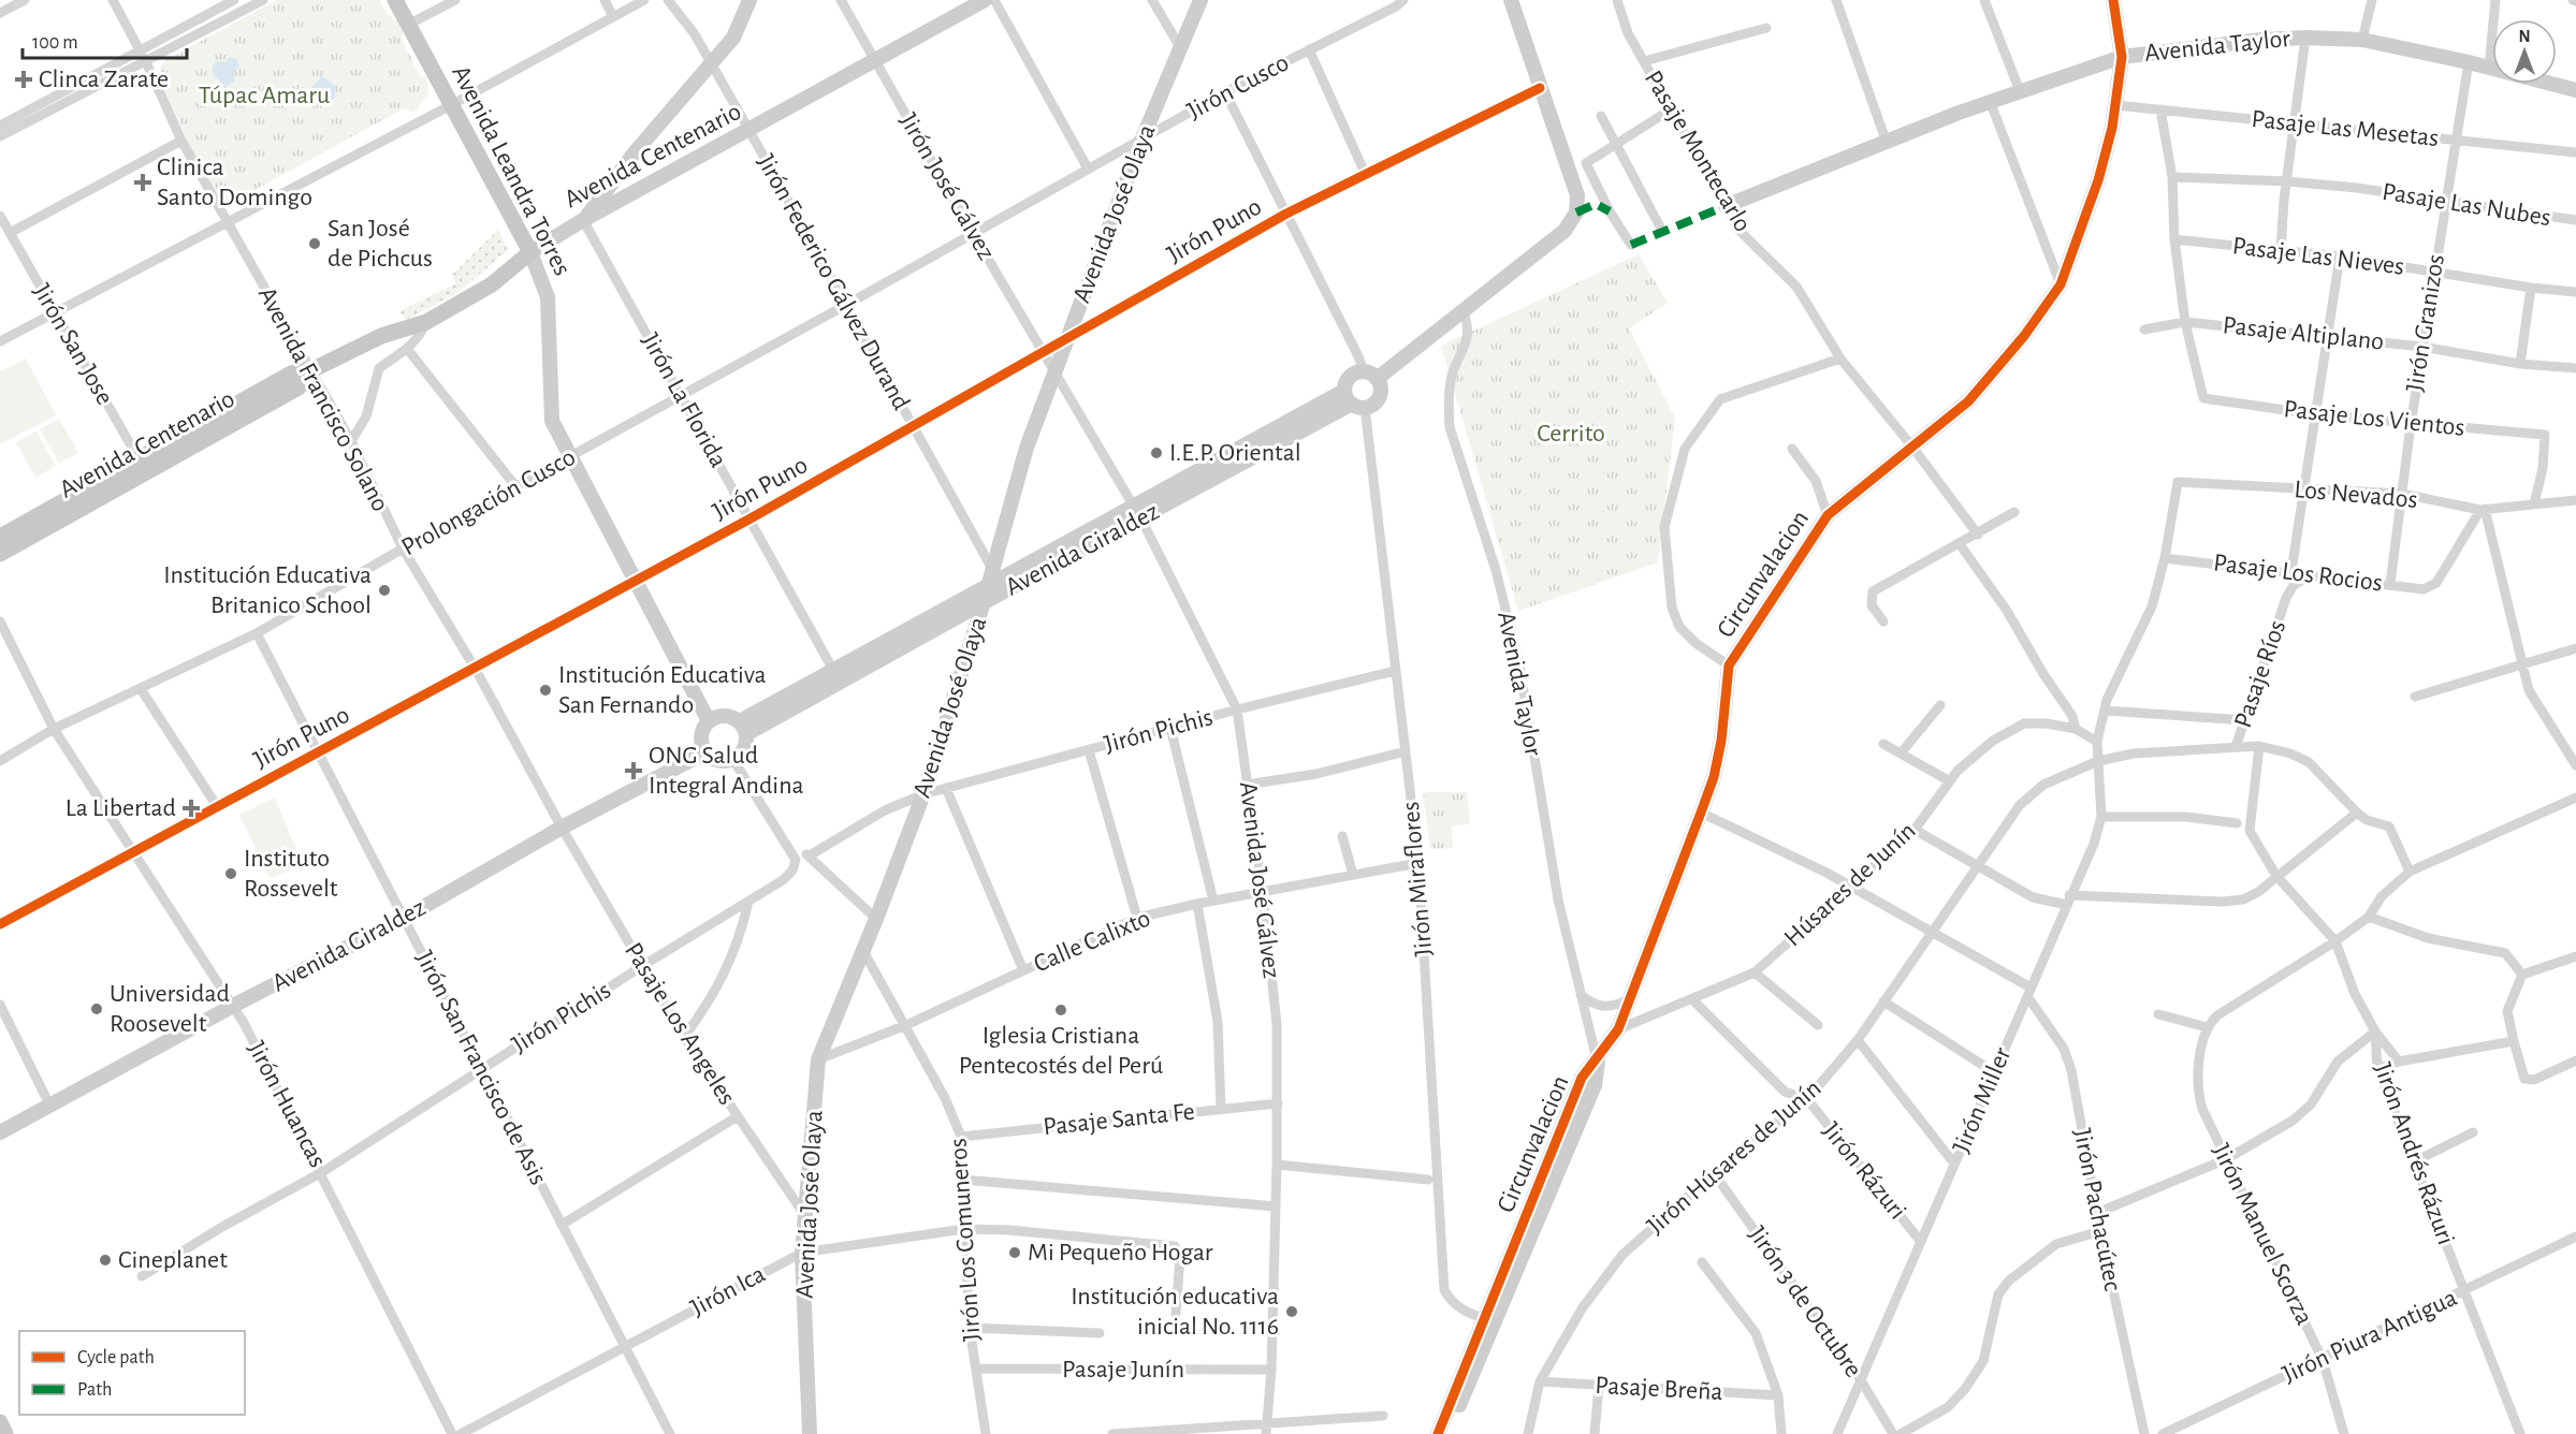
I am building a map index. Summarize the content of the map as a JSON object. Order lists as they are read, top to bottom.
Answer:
{
  "streets": {
    "main road": ["Avenida Centenario", "Avenida Leandra Torres"],
    "street": [
      "Avenida Taylor",
      "Jirón Cusco",
      "Pasaje Las Mesetas",
      "Pasaje Montecarlo",
      "Jirón José Gálvez",
      "Pasaje Las Nubes",
      "Avenida José Olaya",
      "Jirón Puno",
      "Pasaje Las Nieves",
      "Jirón Federico Gálvez Durand",
      "Jirón Granizos",
      "Pasaje Altiplano",
      "Jirón San Jose",
      "Avenida Francisco Solano",
      "Jirón La Florida",
      "Pasaje Los Vientos",
      "Los Nevados",
      "Prolongación Cusco",
      "Avenida Giraldez",
      "Pasaje Los Rocios",
      "Circunvalacion",
      "Pasaje Ríos",
      "Jirón Pichis",
      "Jirón Miraflores",
      "Avenida José Gálvez",
      "Húsares de Junín",
      "Calle Calixto",
      "Pasaje Los Angeles",
      "Jirón San Francisco de Asis",
      "Jirón Miller",
      "Jirón Huancas",
      "Pasaje Santa Fe",
      "Jirón Andrés Rázuri",
      "Jirón Húsares de Junín",
      "Jirón Rázuri",
      "Jirón Pachacútec",
      "Jirón Manuel Scorza",
      "Jirón Los Comuneros",
      "Jirón Ica",
      "Jirón 3 de Octubre",
      "Jirón Piura Antigua",
      "Pasaje Junín",
      "Pasaje Breña"
    ]
  },
  "crossings": [
    ["Avenida Taylor", "Pasaje Montecarlo"],
    ["Avenida Taylor", "Jirón Granizos"],
    ["Avenida Taylor", "Circunvalacion"],
    ["Jirón Cusco", "Jirón José Gálvez"],
    ["Jirón Cusco", "Avenida José Olaya"],
    ["Jirón Cusco", "Prolongación Cusco"],
    ["Pasaje Las Mesetas", "Jirón Granizos"],
    ["Pasaje Las Mesetas", "Circunvalacion"],
    ["Pasaje Montecarlo", "Circunvalacion"],
    ["Avenida Centenario", "Avenida Leandra Torres"],
    ["Avenida Centenario", "Jirón José Gálvez"],
    ["Avenida Centenario", "Jirón Federico Gálvez Durand"],
    ["Avenida Centenario", "Jirón San Jose"],
    ["Avenida Centenario", "Avenida Francisco Solano"],
    ["Avenida Centenario", "Jirón La Florida"],
    ["Avenida Leandra Torres", "Jirón Puno"],
    ["Avenida Leandra Torres", "Prolongación Cusco"],
    ["Avenida Leandra Torres", "Avenida Giraldez"],
    ["Jirón José Gálvez", "Avenida José Olaya"],
    ["Jirón José Gálvez", "Jirón Puno"],
    ["Jirón José Gálvez", "Prolongación Cusco"],
    ["Jirón José Gálvez", "Avenida José Gálvez"],
    ["Pasaje Las Nubes", "Jirón Granizos"],
    ["Avenida José Olaya", "Jirón Puno"],
    ["Avenida José Olaya", "Jirón Federico Gálvez Durand"],
    ["Avenida José Olaya", "Avenida Giraldez"],
    ["Avenida José Olaya", "Jirón Pichis"],
    ["Avenida José Olaya", "Avenida José Gálvez"],
    ["Avenida José Olaya", "Calle Calixto"],
    ["Avenida José Olaya", "Pasaje Los Angeles"],
    ["Avenida José Olaya", "Jirón Los Comuneros"],
    ["Avenida José Olaya", "Jirón Ica"],
    ["Jirón Puno", "Jirón Federico Gálvez Durand"],
    ["Jirón Puno", "Avenida Francisco Solano"],
    ["Jirón Puno", "Jirón La Florida"],
    ["Jirón Puno", "Jirón San Francisco de Asis"],
    ["Jirón Puno", "Jirón Huancas"],
    ["Pasaje Las Nieves", "Jirón Granizos"],
    ["Jirón Federico Gálvez Durand", "Prolongación Cusco"],
    ["Jirón Granizos", "Pasaje Altiplano"],
    ["Jirón Granizos", "Pasaje Los Vientos"],
    ["Jirón Granizos", "Los Nevados"],
    ["Jirón Granizos", "Pasaje Los Rocios"],
    ["Pasaje Altiplano", "Pasaje Los Vientos"],
    ["Avenida Francisco Solano", "Prolongación Cusco"],
    ["Avenida Francisco Solano", "Avenida Giraldez"],
    ["Avenida Francisco Solano", "Pasaje Los Angeles"],
    ["Jirón La Florida", "Prolongación Cusco"],
    ["Jirón La Florida", "Avenida Giraldez"],
    ["Pasaje Los Vientos", "Los Nevados"],
    ["Los Nevados", "Pasaje Los Rocios"],
    ["Prolongación Cusco", "Jirón San Francisco de Asis"],
    ["Prolongación Cusco", "Jirón Huancas"],
    ["Avenida Giraldez", "Jirón Miraflores"],
    ["Avenida Giraldez", "Avenida José Gálvez"],
    ["Avenida Giraldez", "Pasaje Los Angeles"],
    ["Avenida Giraldez", "Jirón San Francisco de Asis"],
    ["Avenida Giraldez", "Jirón Huancas"],
    ["Pasaje Los Rocios", "Pasaje Ríos"],
    ["Circunvalacion", "Jirón Miraflores"],
    ["Circunvalacion", "Húsares de Junín"],
    ["Pasaje Ríos", "Jirón Húsares de Junín"],
    ["Jirón Pichis", "Jirón Miraflores"],
    ["Jirón Pichis", "Avenida José Gálvez"],
    ["Jirón Pichis", "Pasaje Los Angeles"],
    ["Jirón Pichis", "Jirón San Francisco de Asis"],
    ["Jirón Pichis", "Jirón Huancas"],
    ["Jirón Miraflores", "Calle Calixto"],
    ["Avenida José Gálvez", "Calle Calixto"],
    ["Avenida José Gálvez", "Pasaje Santa Fe"],
    ["Avenida José Gálvez", "Pasaje Junín"],
    ["Calle Calixto", "Jirón Los Comuneros"],
    ["Jirón San Francisco de Asis", "Jirón Ica"],
    ["Jirón Miller", "Jirón Húsares de Junín"],
    ["Jirón Miller", "Jirón Rázuri"],
    ["Jirón Miller", "Jirón Pachacútec"],
    ["Jirón Miller", "Jirón 3 de Octubre"],
    ["Pasaje Santa Fe", "Jirón Los Comuneros"],
    ["Jirón Andrés Rázuri", "Jirón Húsares de Junín"],
    ["Jirón Andrés Rázuri", "Jirón Piura Antigua"],
    ["Jirón Húsares de Junín", "Jirón Rázuri"],
    ["Jirón Húsares de Junín", "Jirón 3 de Octubre"],
    ["Jirón Húsares de Junín", "Pasaje Breña"],
    ["Jirón Manuel Scorza", "Jirón Piura Antigua"],
    ["Jirón Los Comuneros", "Jirón Ica"],
    ["Jirón Los Comuneros", "Pasaje Junín"]
  ],
  "parks": ["Túpac Amaru", "Cerrito"],
  "places": {
    "health": [
      "Clinca Zarate",
      "Clinica Santo Domingo",
      "ONG Salud Integral Andina",
      "La Libertad"
    ],
    "other": [
      "San José de Pichcus",
      "I.E.P. Oriental",
      "Institución Educativa Britanico School",
      "Institución Educativa San Fernando",
      "Instituto Rossevelt",
      "Universidad Roosevelt",
      "Iglesia Cristiana Pentecostés del Perú",
      "Mi Pequeño Hogar",
      "Cineplanet",
      "Institución educativa inicial No. 1116"
    ]
  },
  "legend": ["Cycle path", "Path"],
  "scale_bar": "100 m",
  "north": "top"
}
